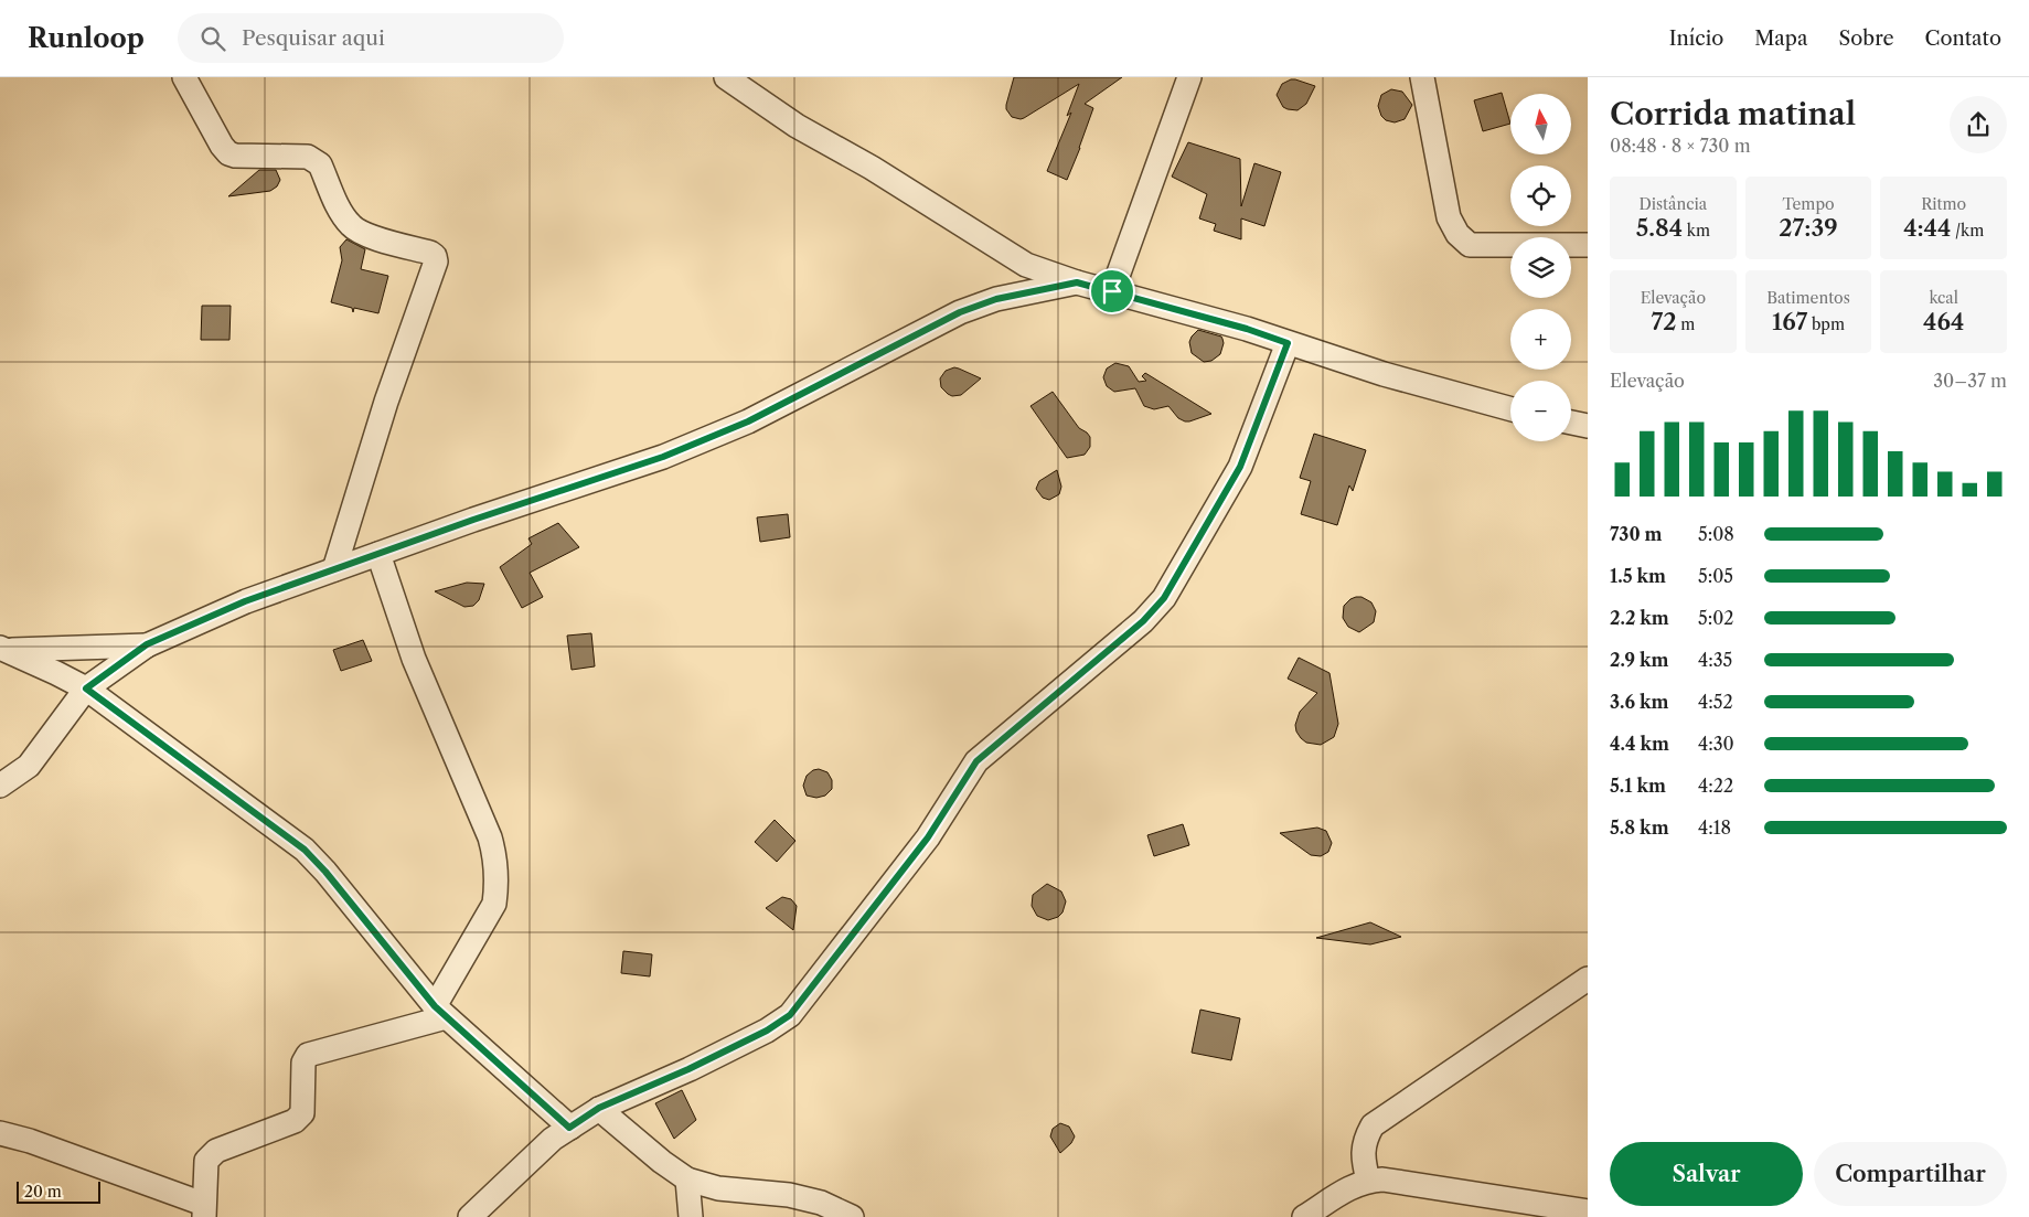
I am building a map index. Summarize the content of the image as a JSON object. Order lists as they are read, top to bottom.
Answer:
{
  "scale_bar": "20 m",
  "north": "top",
  "page": {
    "header": "Runloop",
    "search": "Pesquisar aqui",
    "nav": [
      "Início",
      "Mapa",
      "Sobre",
      "Contato"
    ],
    "heading": ["Corrida matinal", "08:48 · 8 × 730 m"],
    "map_buttons": ["+", "−"],
    "stats": [
      ["Distância", "5.84 km"],
      ["Tempo", "27:39"],
      ["Ritmo", "4:44 /km"],
      ["Elevação", "72 m"],
      ["Batimentos", "167 bpm"],
      ["kcal", "464"]
    ],
    "chart": ["Elevação", "30–37 m"],
    "list": [
      {
        "name": "730 m",
        "note": "5:08"
      },
      {
        "name": "1.5 km",
        "note": "5:05"
      },
      {
        "name": "2.2 km",
        "note": "5:02"
      },
      {
        "name": "2.9 km",
        "note": "4:35"
      },
      {
        "name": "3.6 km",
        "note": "4:52"
      },
      {
        "name": "4.4 km",
        "note": "4:30"
      },
      {
        "name": "5.1 km",
        "note": "4:22"
      },
      {
        "name": "5.8 km",
        "note": "4:18"
      }
    ],
    "buttons": ["Salvar", "Compartilhar"],
    "scale": "20 m"
  }
}
